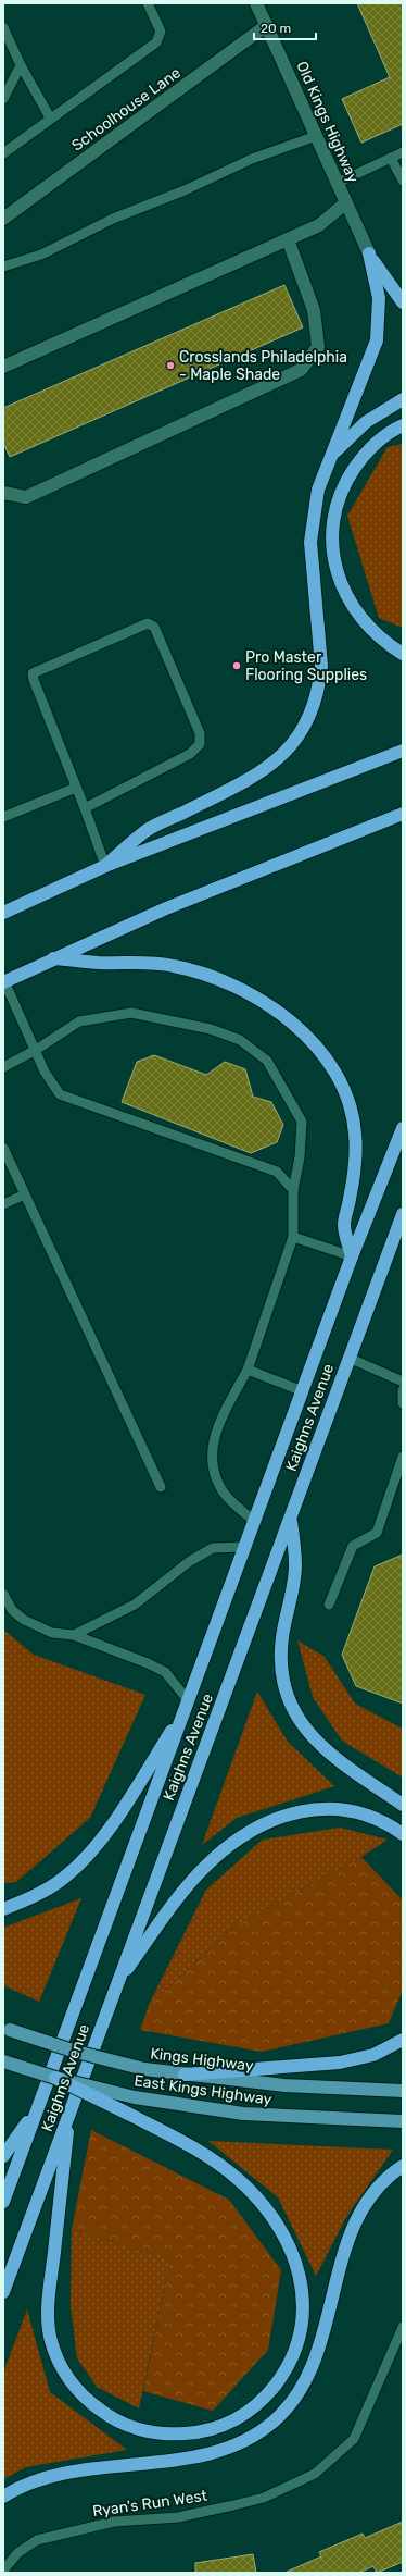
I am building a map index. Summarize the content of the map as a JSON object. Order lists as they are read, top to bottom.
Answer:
{
  "streets": {
    "highway": ["Kaighns Avenue"],
    "main road": ["Kings Highway", "East Kings Highway"],
    "street": ["Schoolhouse Lane", "Old Kings Highway"],
    "lane": ["Ryan's Run West"]
  },
  "crossings": [
    ["Schoolhouse Lane", "Old Kings Highway"]
  ],
  "places": ["Crosslands Philadelphia - Maple Shade", "Pro Master Flooring Supplies"],
  "scale_bar": "20 m"
}
